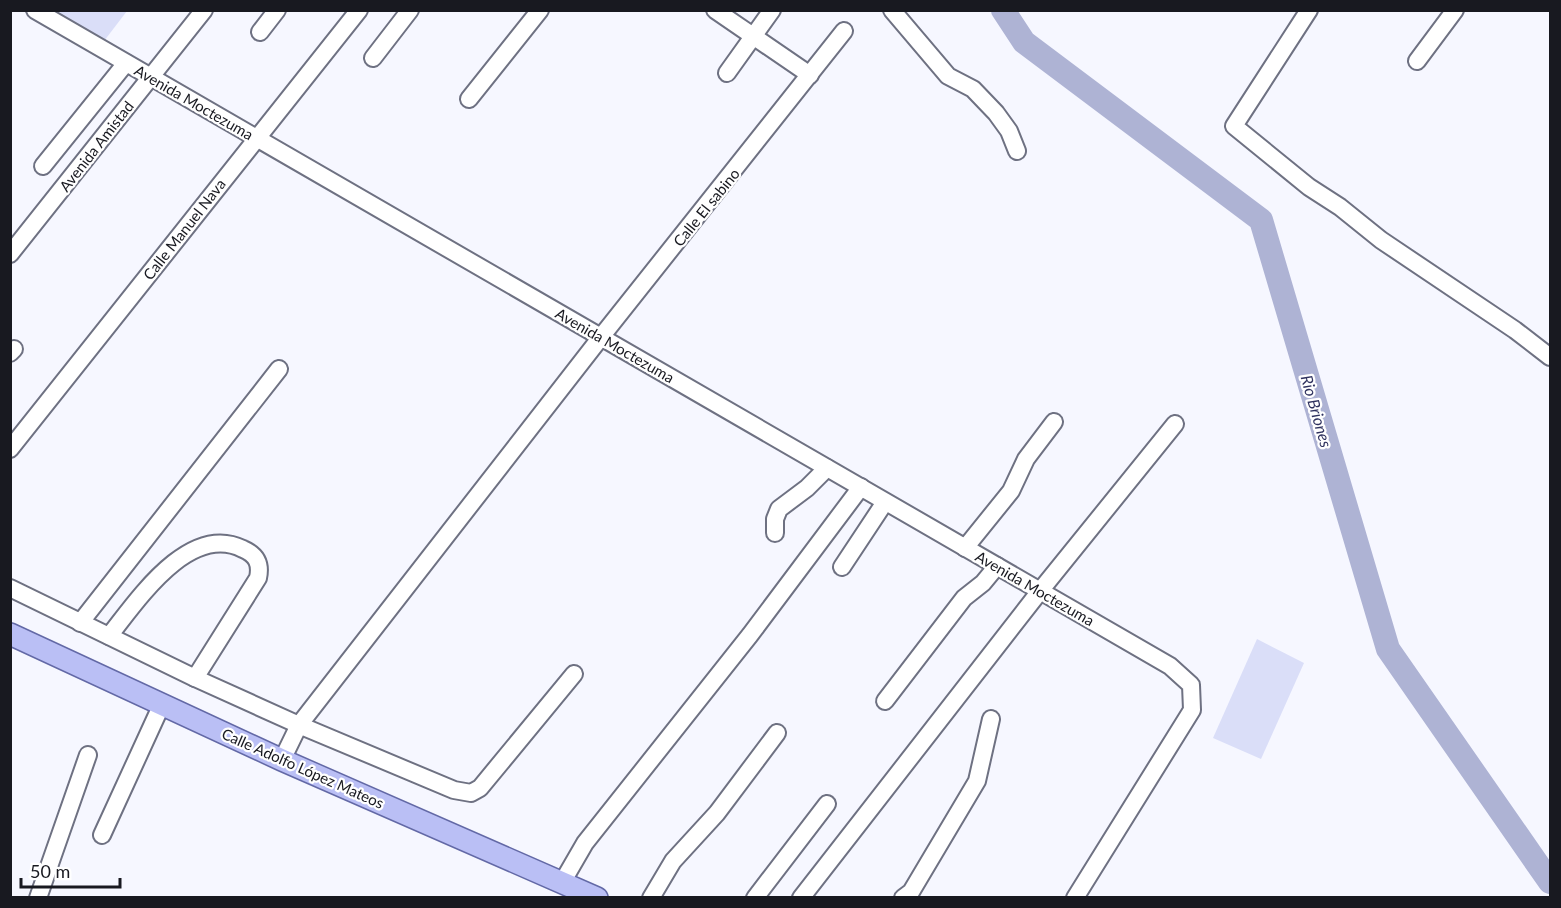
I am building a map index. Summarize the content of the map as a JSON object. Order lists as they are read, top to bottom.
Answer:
{
  "streets": {
    "main road": ["Calle Adolfo López Mateos"],
    "street": [
      "Avenida Moctezuma",
      "Avenida Amistad",
      "Calle El sabino",
      "Calle Manuel Nava"
    ]
  },
  "crossings": [
    ["Avenida Moctezuma", "Avenida Amistad"],
    ["Avenida Moctezuma", "Calle El sabino"],
    ["Avenida Moctezuma", "Calle Manuel Nava"],
    ["Calle El sabino", "Calle Adolfo López Mateos"]
  ],
  "water": ["Rio Briones"],
  "scale_bar": "50 m"
}
